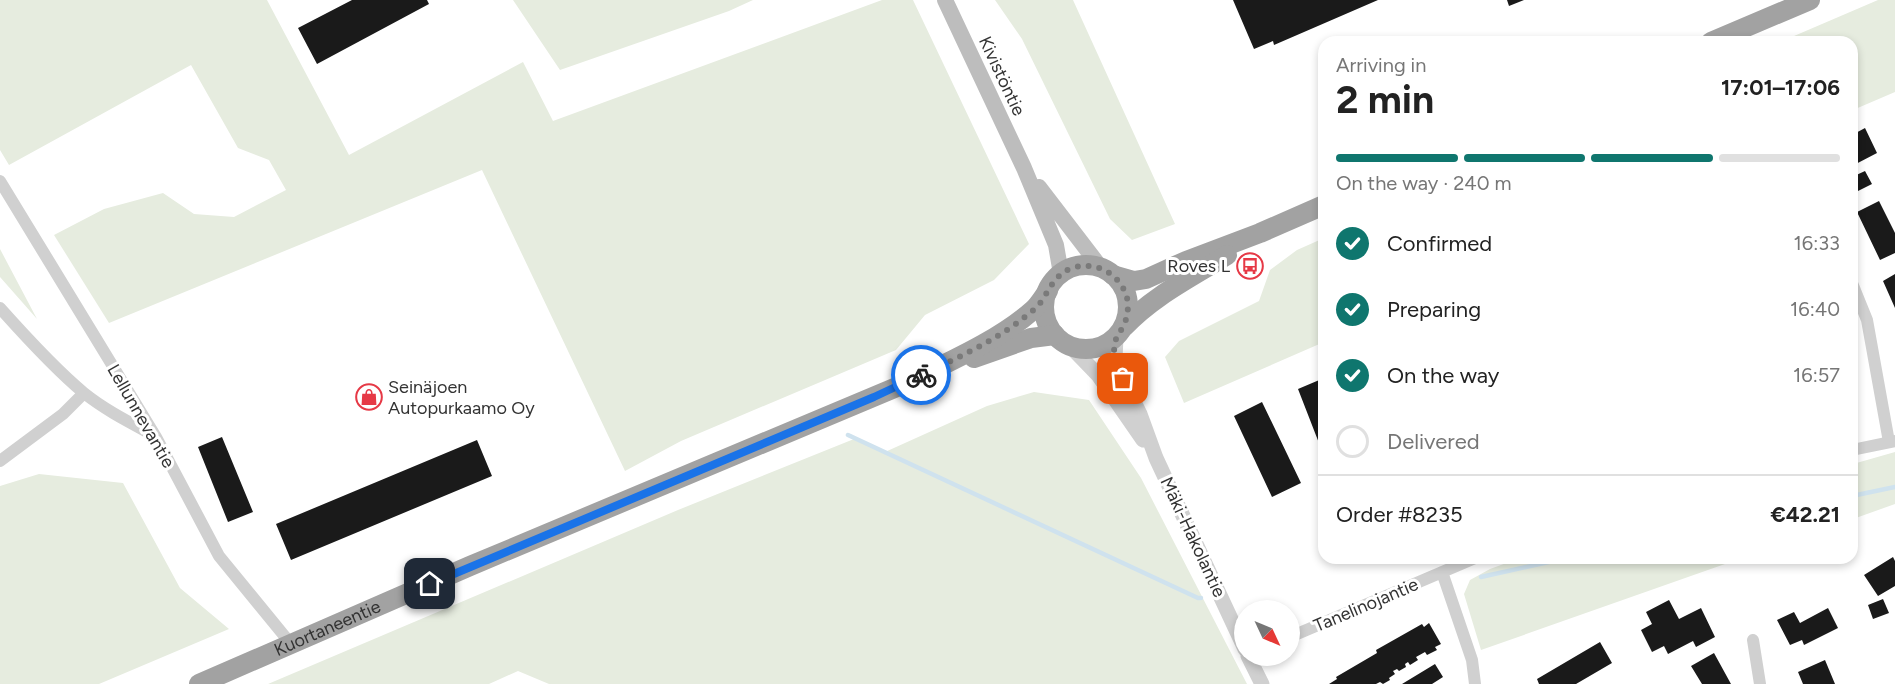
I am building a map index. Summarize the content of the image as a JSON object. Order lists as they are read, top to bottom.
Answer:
{
  "streets": {
    "highway": ["Kuortaneentie"],
    "main road": ["Kivistöntie"],
    "street": ["Lellunnevantie", "Mäki-Hakolantie", "Tanelinojantie"]
  },
  "crossings": [
    ["Kivistöntie", "Mäki-Hakolantie"],
    ["Kivistöntie", "Kuortaneentie"],
    ["Lellunnevantie", "Kuortaneentie"],
    ["Mäki-Hakolantie", "Kuortaneentie"]
  ],
  "places": {
    "bus stop": ["Roves L"],
    "shop": ["Seinäjoen Autopurkaamo Oy"]
  },
  "north": "bottom right",
  "page": {
    "heading": ["2 min", "Arriving in", "17:01–17:06"],
    "panel": ["Order #8235", "€42.21"],
    "bar": "On the way · 240 m",
    "list": [
      ["Confirmed", "16:33"],
      ["Preparing", "16:40"],
      ["On the way", "16:57"],
      "Delivered"
    ]
  }
}
